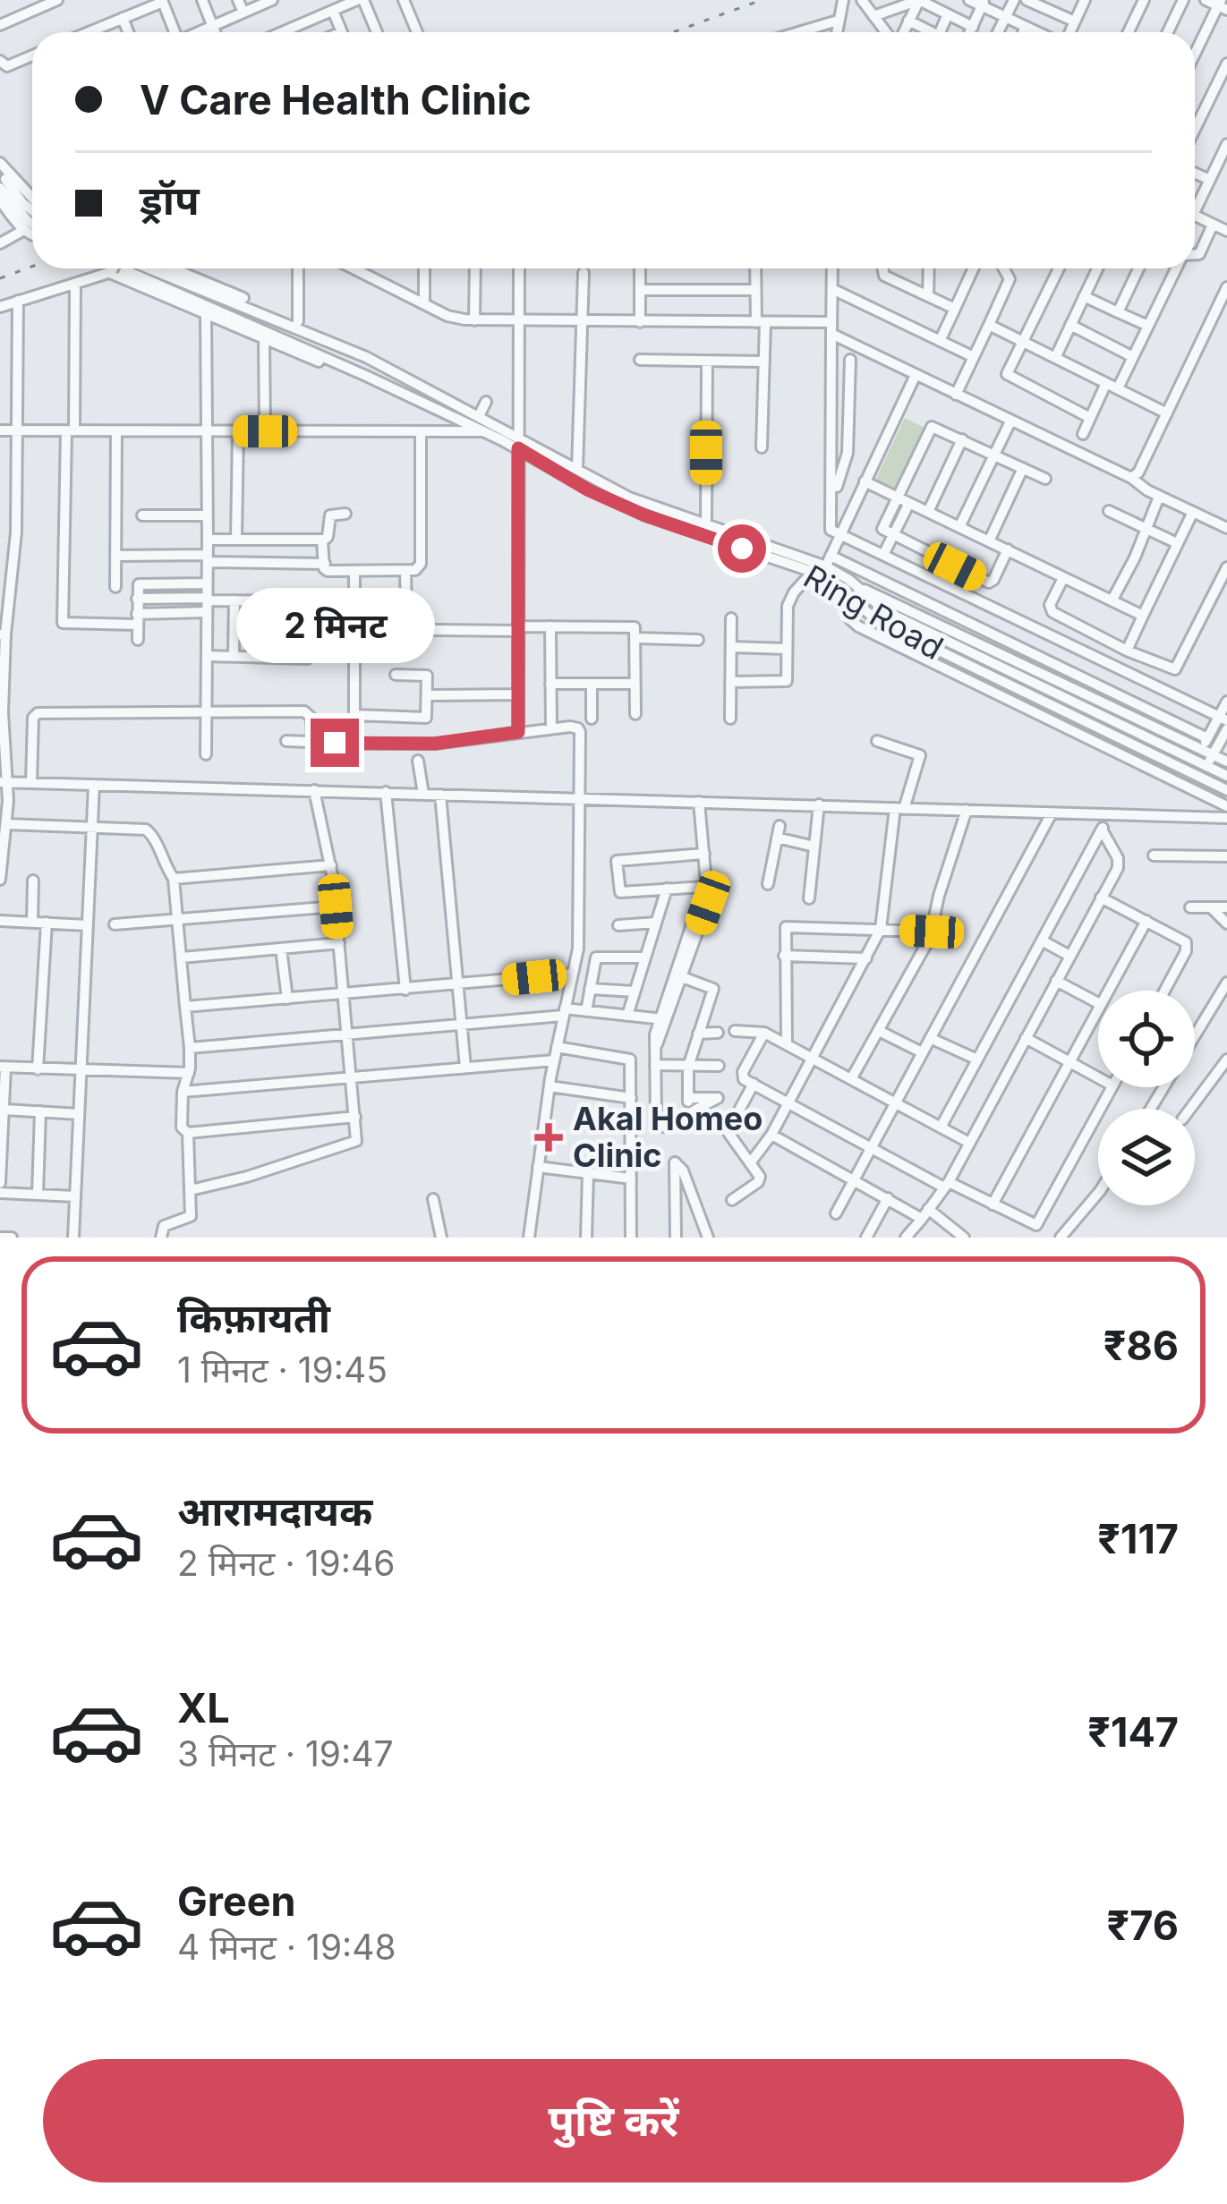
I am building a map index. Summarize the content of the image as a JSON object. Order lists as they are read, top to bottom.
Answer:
{
  "streets": {
    "street": ["Ring Road"]
  },
  "places": {
    "health": ["Akal Homeo Clinic"]
  },
  "page": {
    "banner": ["V Care Health Clinic", "ड्रॉप"],
    "bubble": "2 मिनट",
    "list": [
      {
        "name": "किफ़ायती",
        "note": "1 मिनट · 19:45",
        "value": "₹86"
      },
      {
        "name": "आरामदायक",
        "note": "2 मिनट · 19:46",
        "value": "₹117"
      },
      {
        "name": "XL",
        "note": "3 मिनट · 19:47",
        "value": "₹147"
      },
      {
        "name": "Green",
        "note": "4 मिनट · 19:48",
        "value": "₹76"
      }
    ],
    "buttons": "पुष्टि करें"
  }
}
